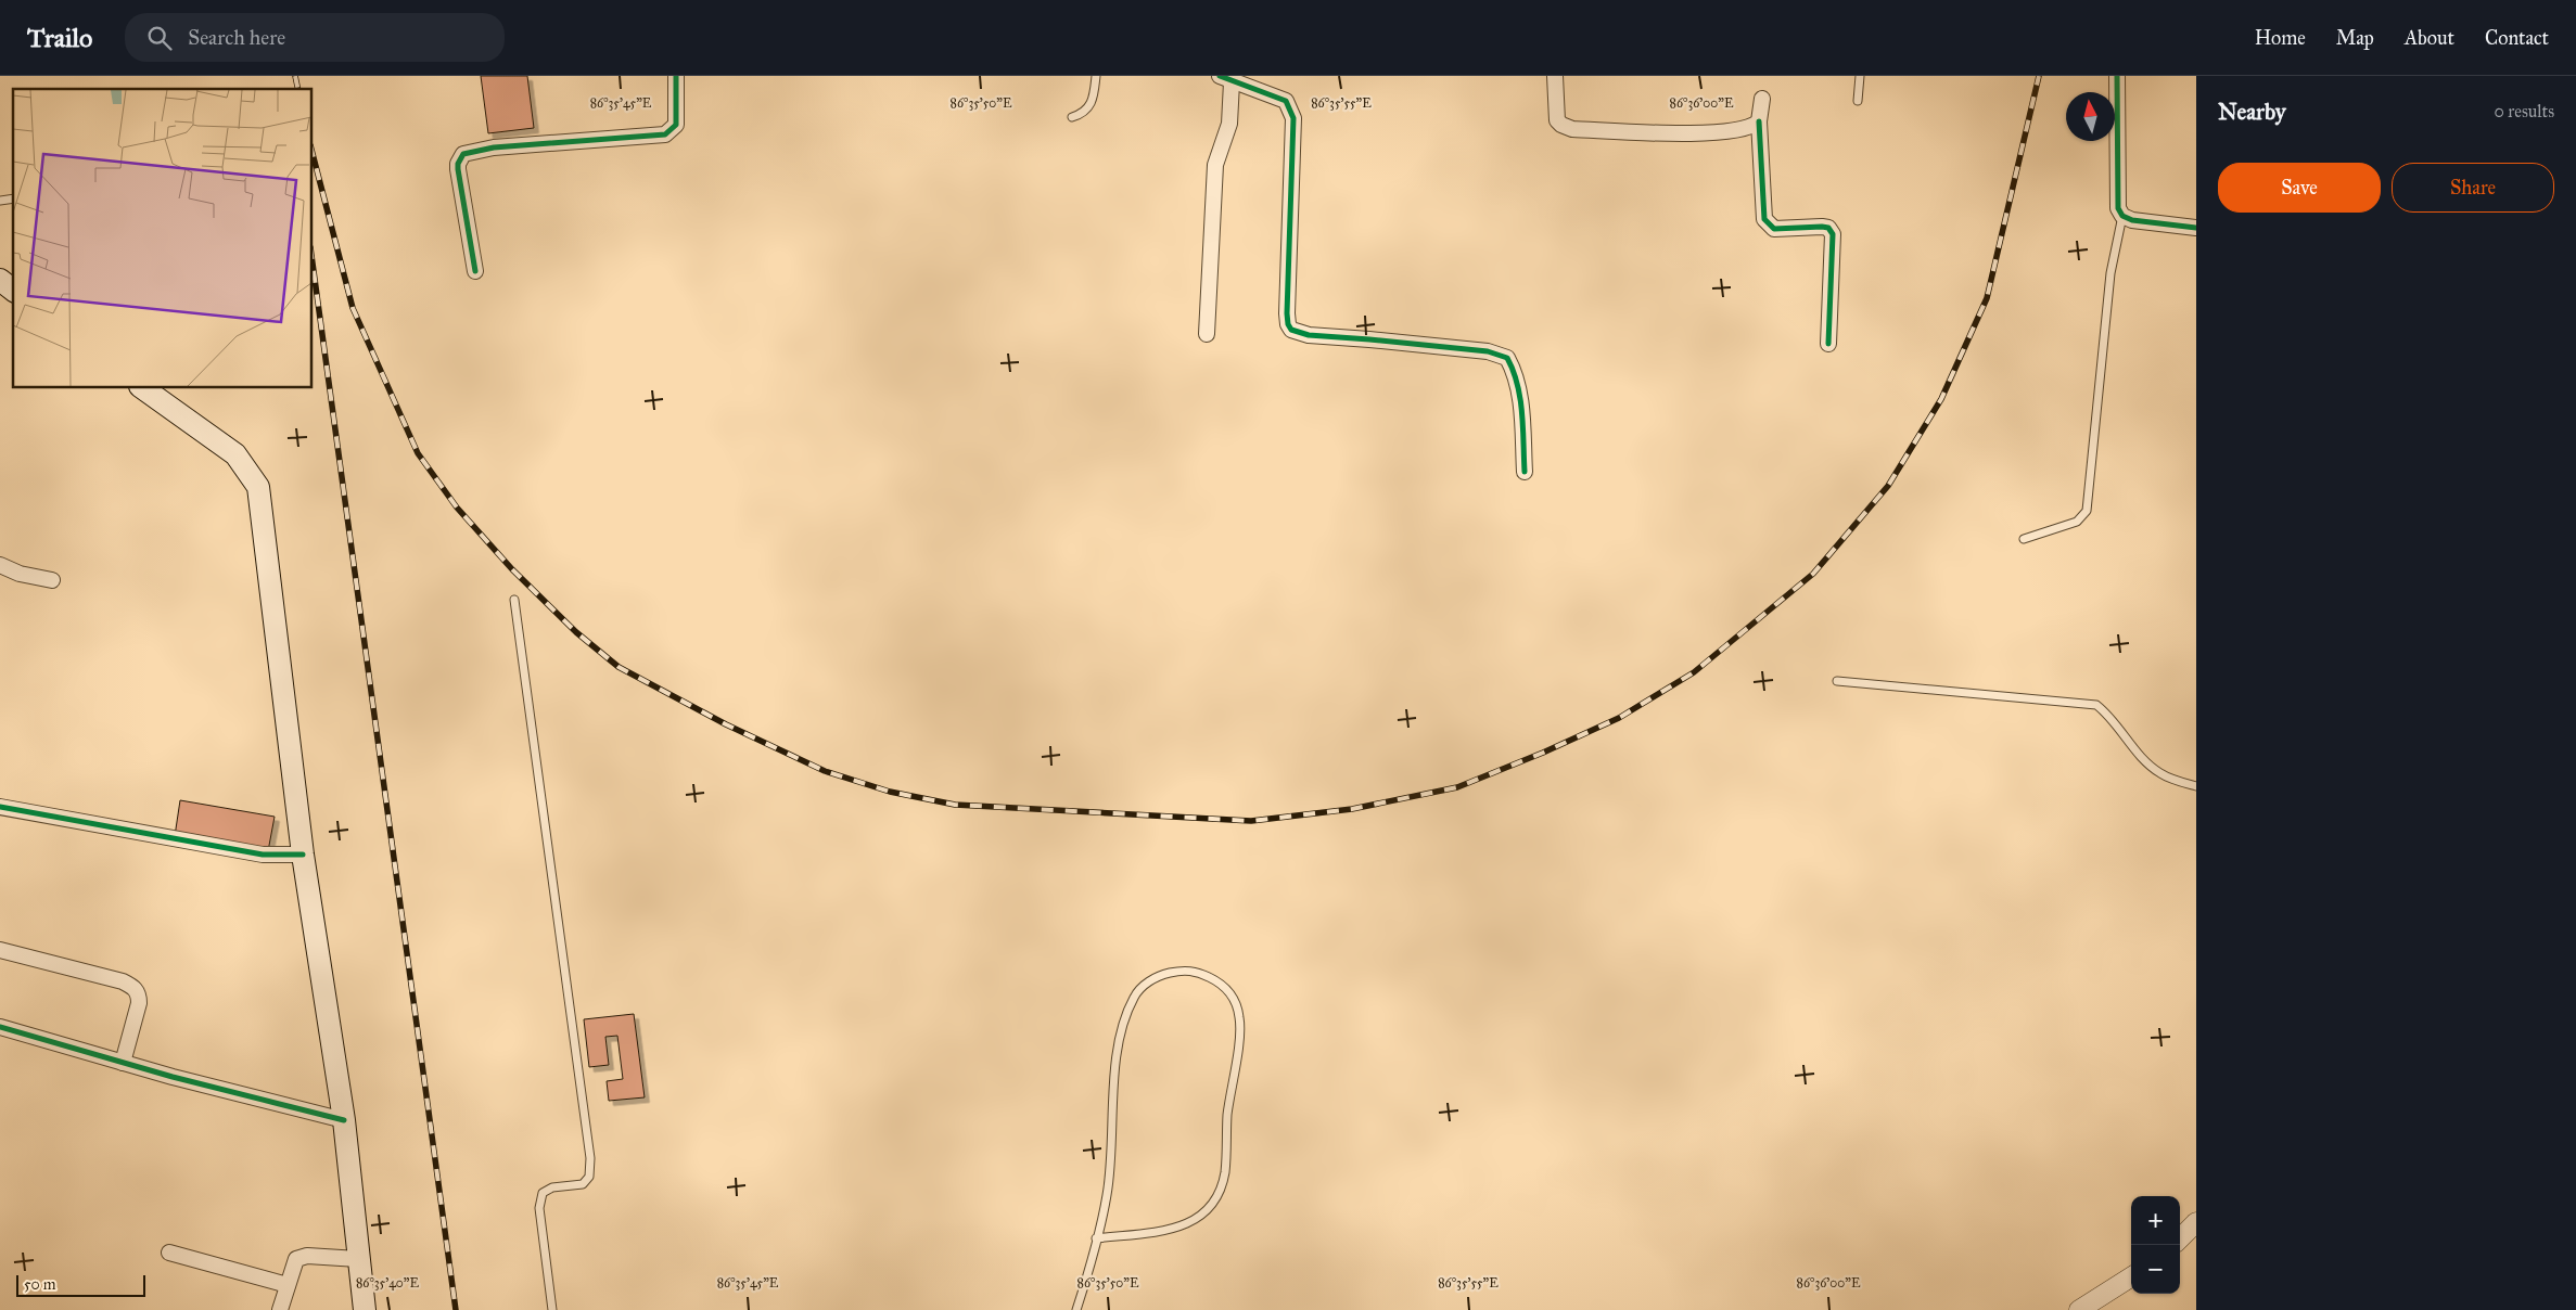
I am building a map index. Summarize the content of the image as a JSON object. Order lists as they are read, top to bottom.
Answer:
{
  "scale_bar": "50 m",
  "north": "top",
  "page": {
    "header": "Trailo",
    "search": "Search here",
    "nav": [
      "Home",
      "Map",
      "About",
      "Contact"
    ],
    "heading": ["Nearby", "0 results"],
    "buttons": ["Save", "Share"],
    "map_buttons": ["+", "−"],
    "scale": "50 m"
  },
  "coordinates": [
    "86°35'45\"E",
    "86°35'50\"E",
    "86°35'55\"E",
    "86°36'00\"E",
    "86°35'40\"E"
  ]
}
